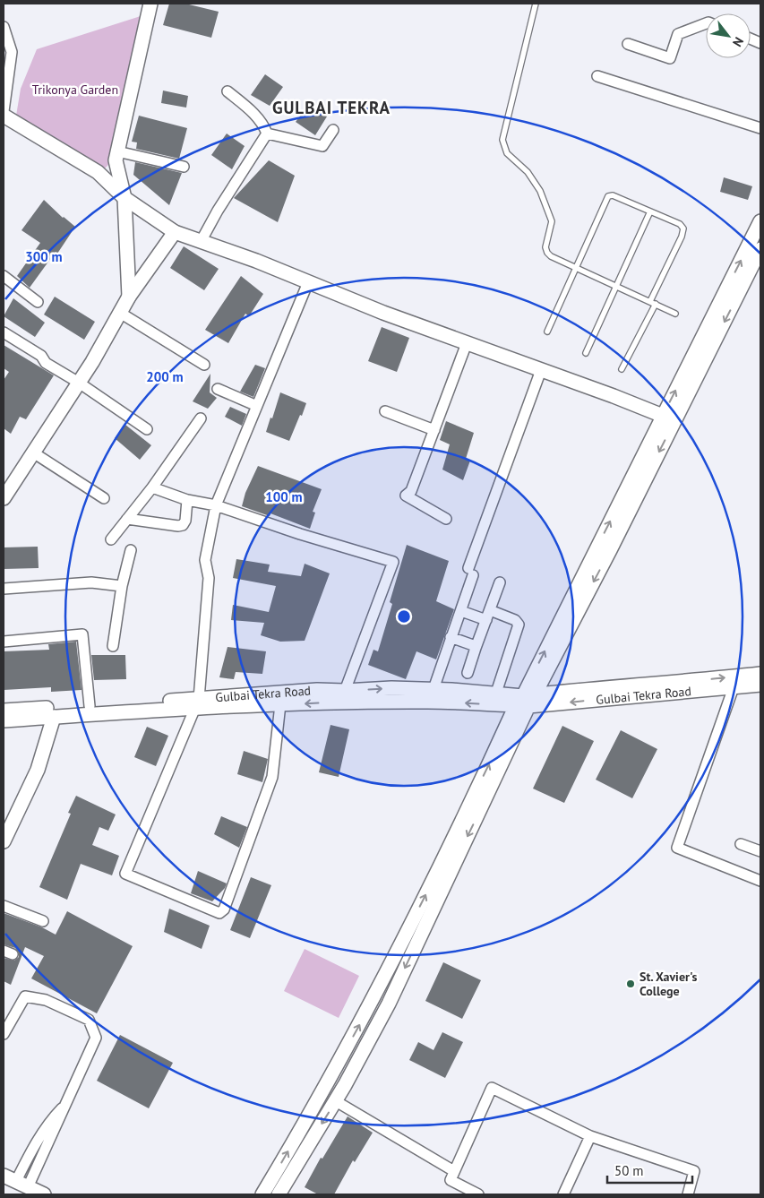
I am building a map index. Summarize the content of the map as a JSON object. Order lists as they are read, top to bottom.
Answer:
{
  "streets": {
    "main road": ["Gulbai Tekra Road"]
  },
  "districts": ["GULBAI TEKRA"],
  "parks": ["Trikonya Garden"],
  "places": ["St. Xavier's College"],
  "scale_bar": "50 m",
  "north": "bottom right",
  "rings": ["300 m", "200 m", "100 m"]
}
